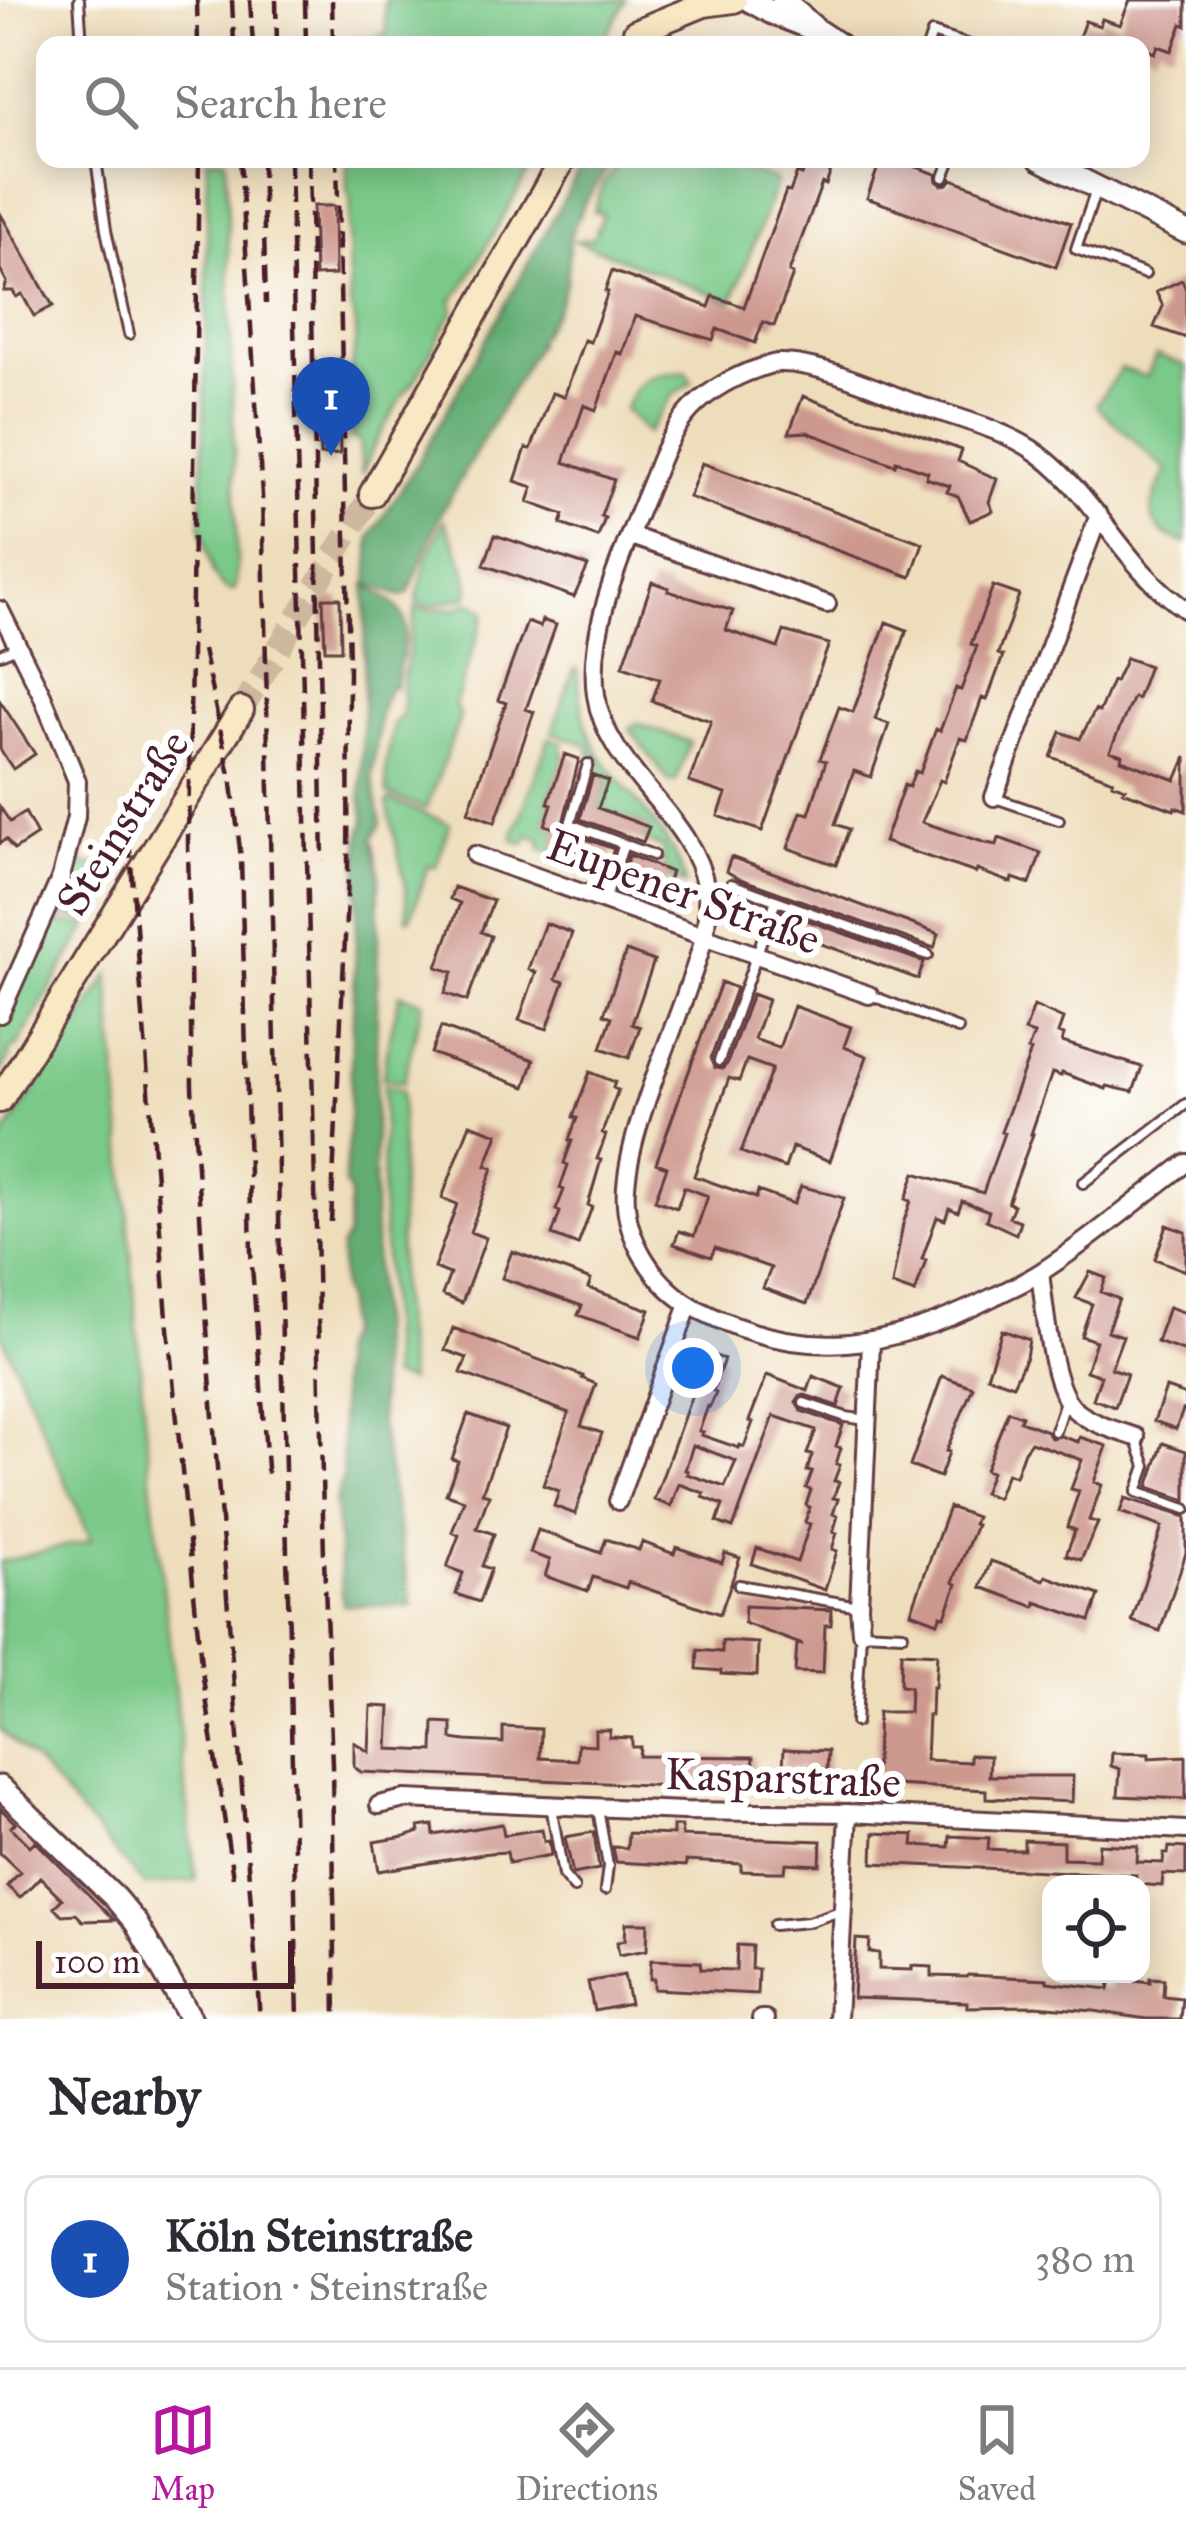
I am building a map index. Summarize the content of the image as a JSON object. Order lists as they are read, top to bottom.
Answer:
{
  "streets": {
    "main road": ["Steinstraße"],
    "street": ["Eupener Straße", "Kasparstraße"]
  },
  "scale_bar": "100 m",
  "page": {
    "search": "Search here",
    "pins": "1",
    "scale": "100 m",
    "heading": "Nearby",
    "list": [
      {
        "mark": "1",
        "name": "Köln Steinstraße",
        "note": "Station · Steinstraße",
        "value": "380 m"
      }
    ],
    "nav": ["Map", "Directions", "Saved"]
  }
}
